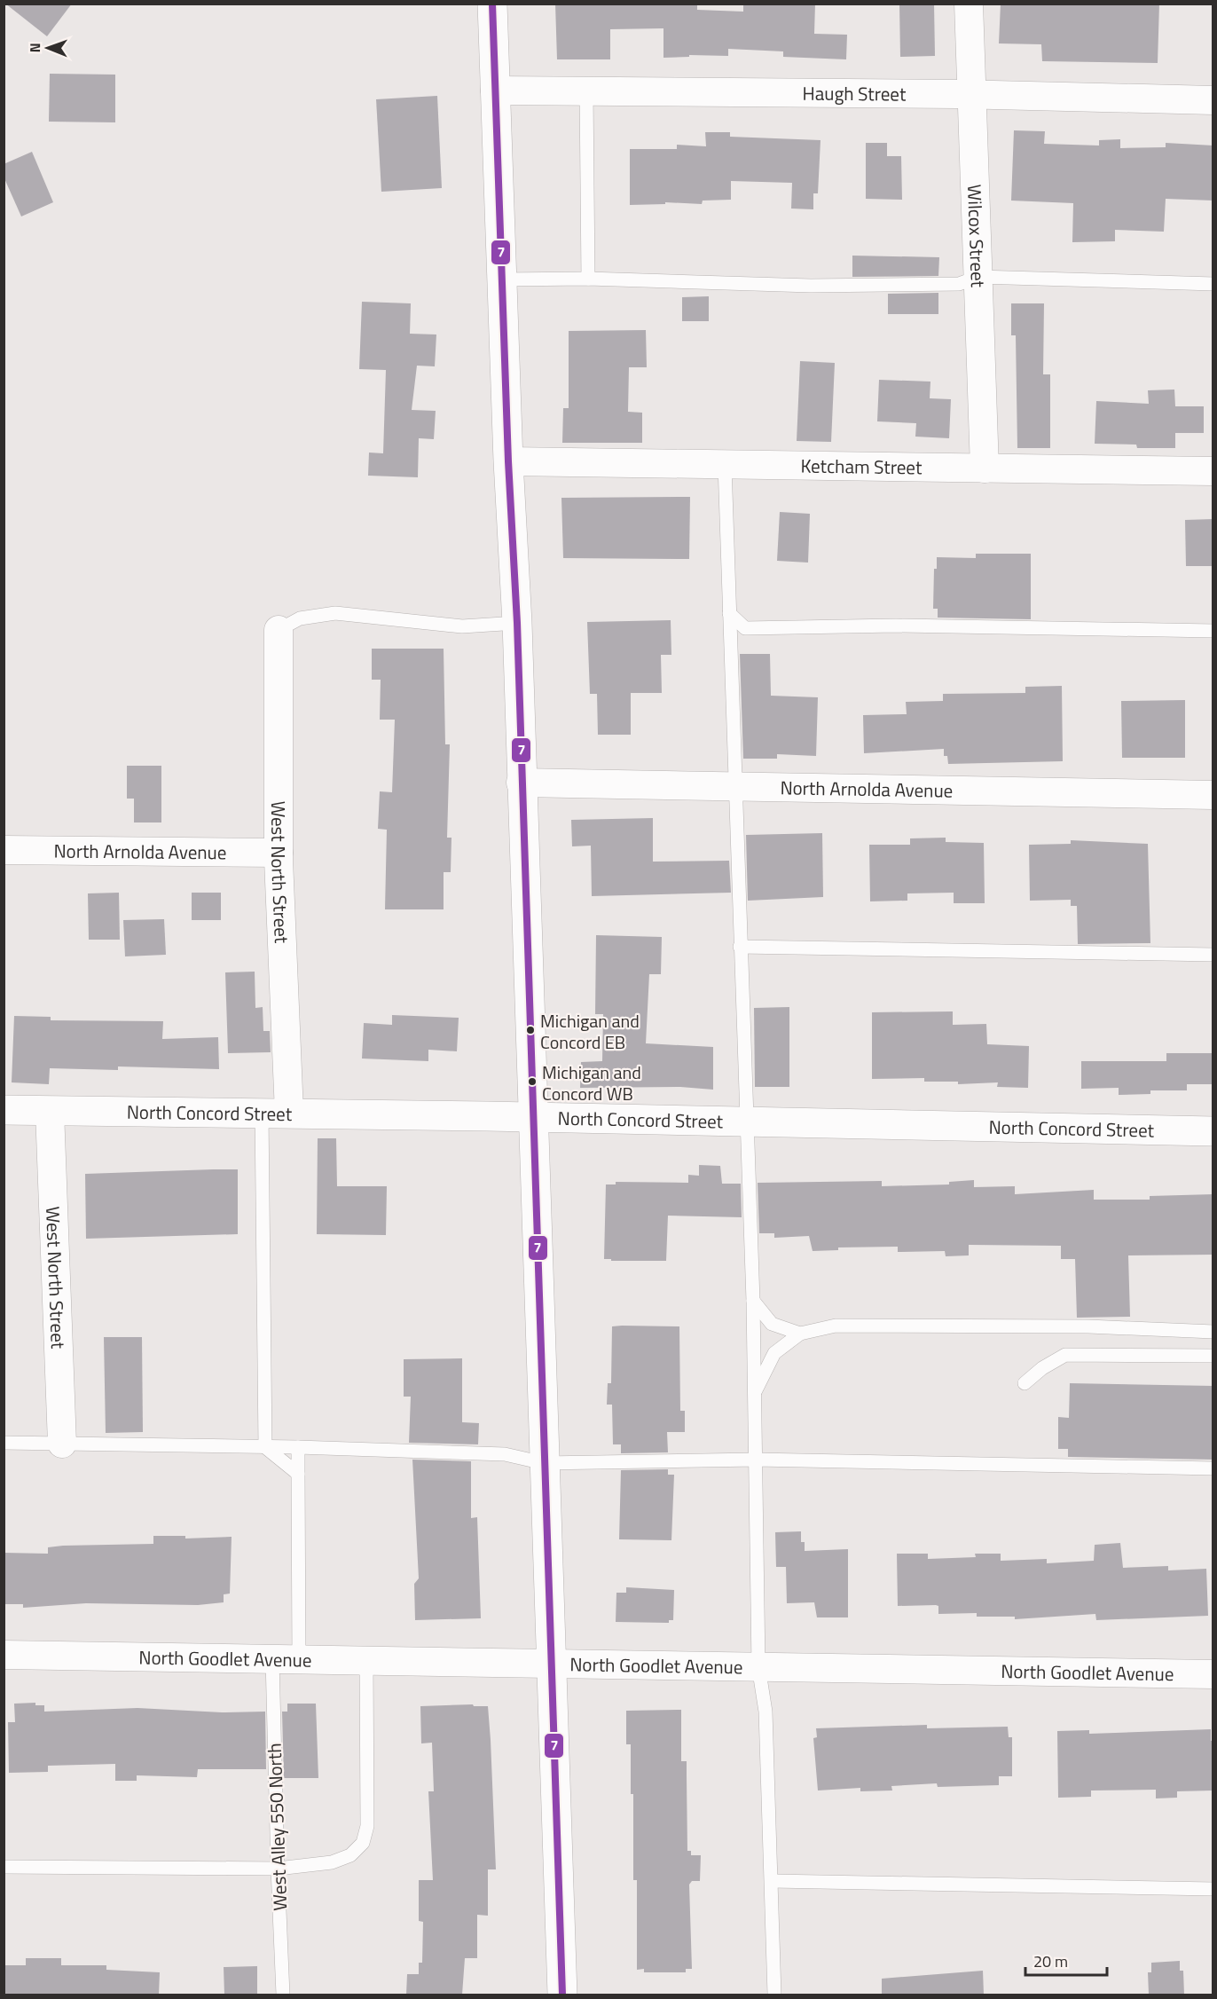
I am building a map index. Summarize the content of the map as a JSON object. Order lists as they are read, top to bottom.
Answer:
{
  "streets": {
    "main road": ["North Concord Street"],
    "street": [
      "Haugh Street",
      "Wilcox Street",
      "Ketcham Street",
      "North Arnolda Avenue",
      "West North Street",
      "North Goodlet Avenue"
    ],
    "lane": ["West Alley 550 North"]
  },
  "crossings": [
    ["Haugh Street", "Wilcox Street"],
    ["Wilcox Street", "Ketcham Street"],
    ["North Arnolda Avenue", "West North Street"],
    ["West North Street", "North Concord Street"],
    ["North Goodlet Avenue", "West Alley 550 North"]
  ],
  "places": ["Michigan and Concord EB", "Michigan and Concord WB"],
  "lines": ["transit line 7"],
  "scale_bar": "20 m",
  "north": "left"
}
